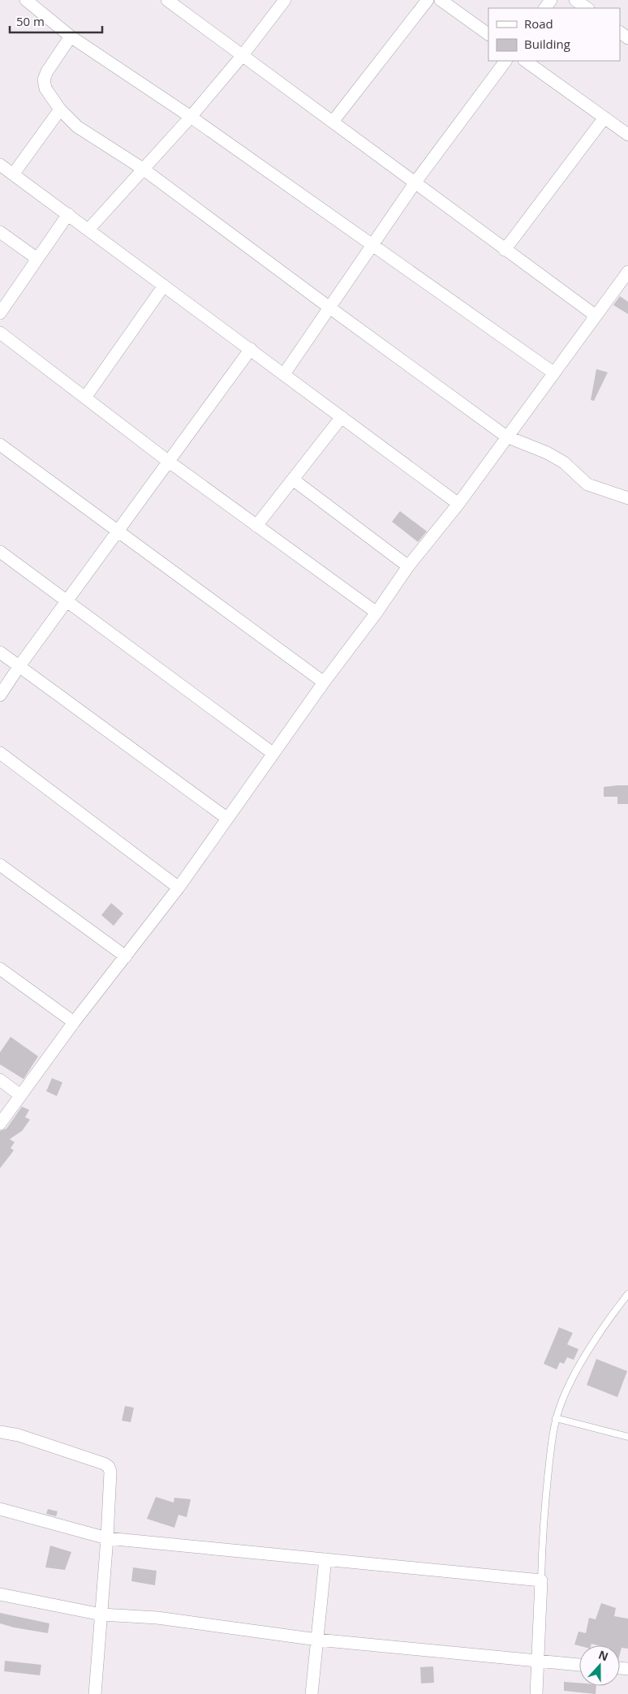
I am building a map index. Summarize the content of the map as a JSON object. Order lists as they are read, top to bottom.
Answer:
{
  "legend": ["Road", "Building"],
  "scale_bar": "50 m",
  "north": "top"
}
